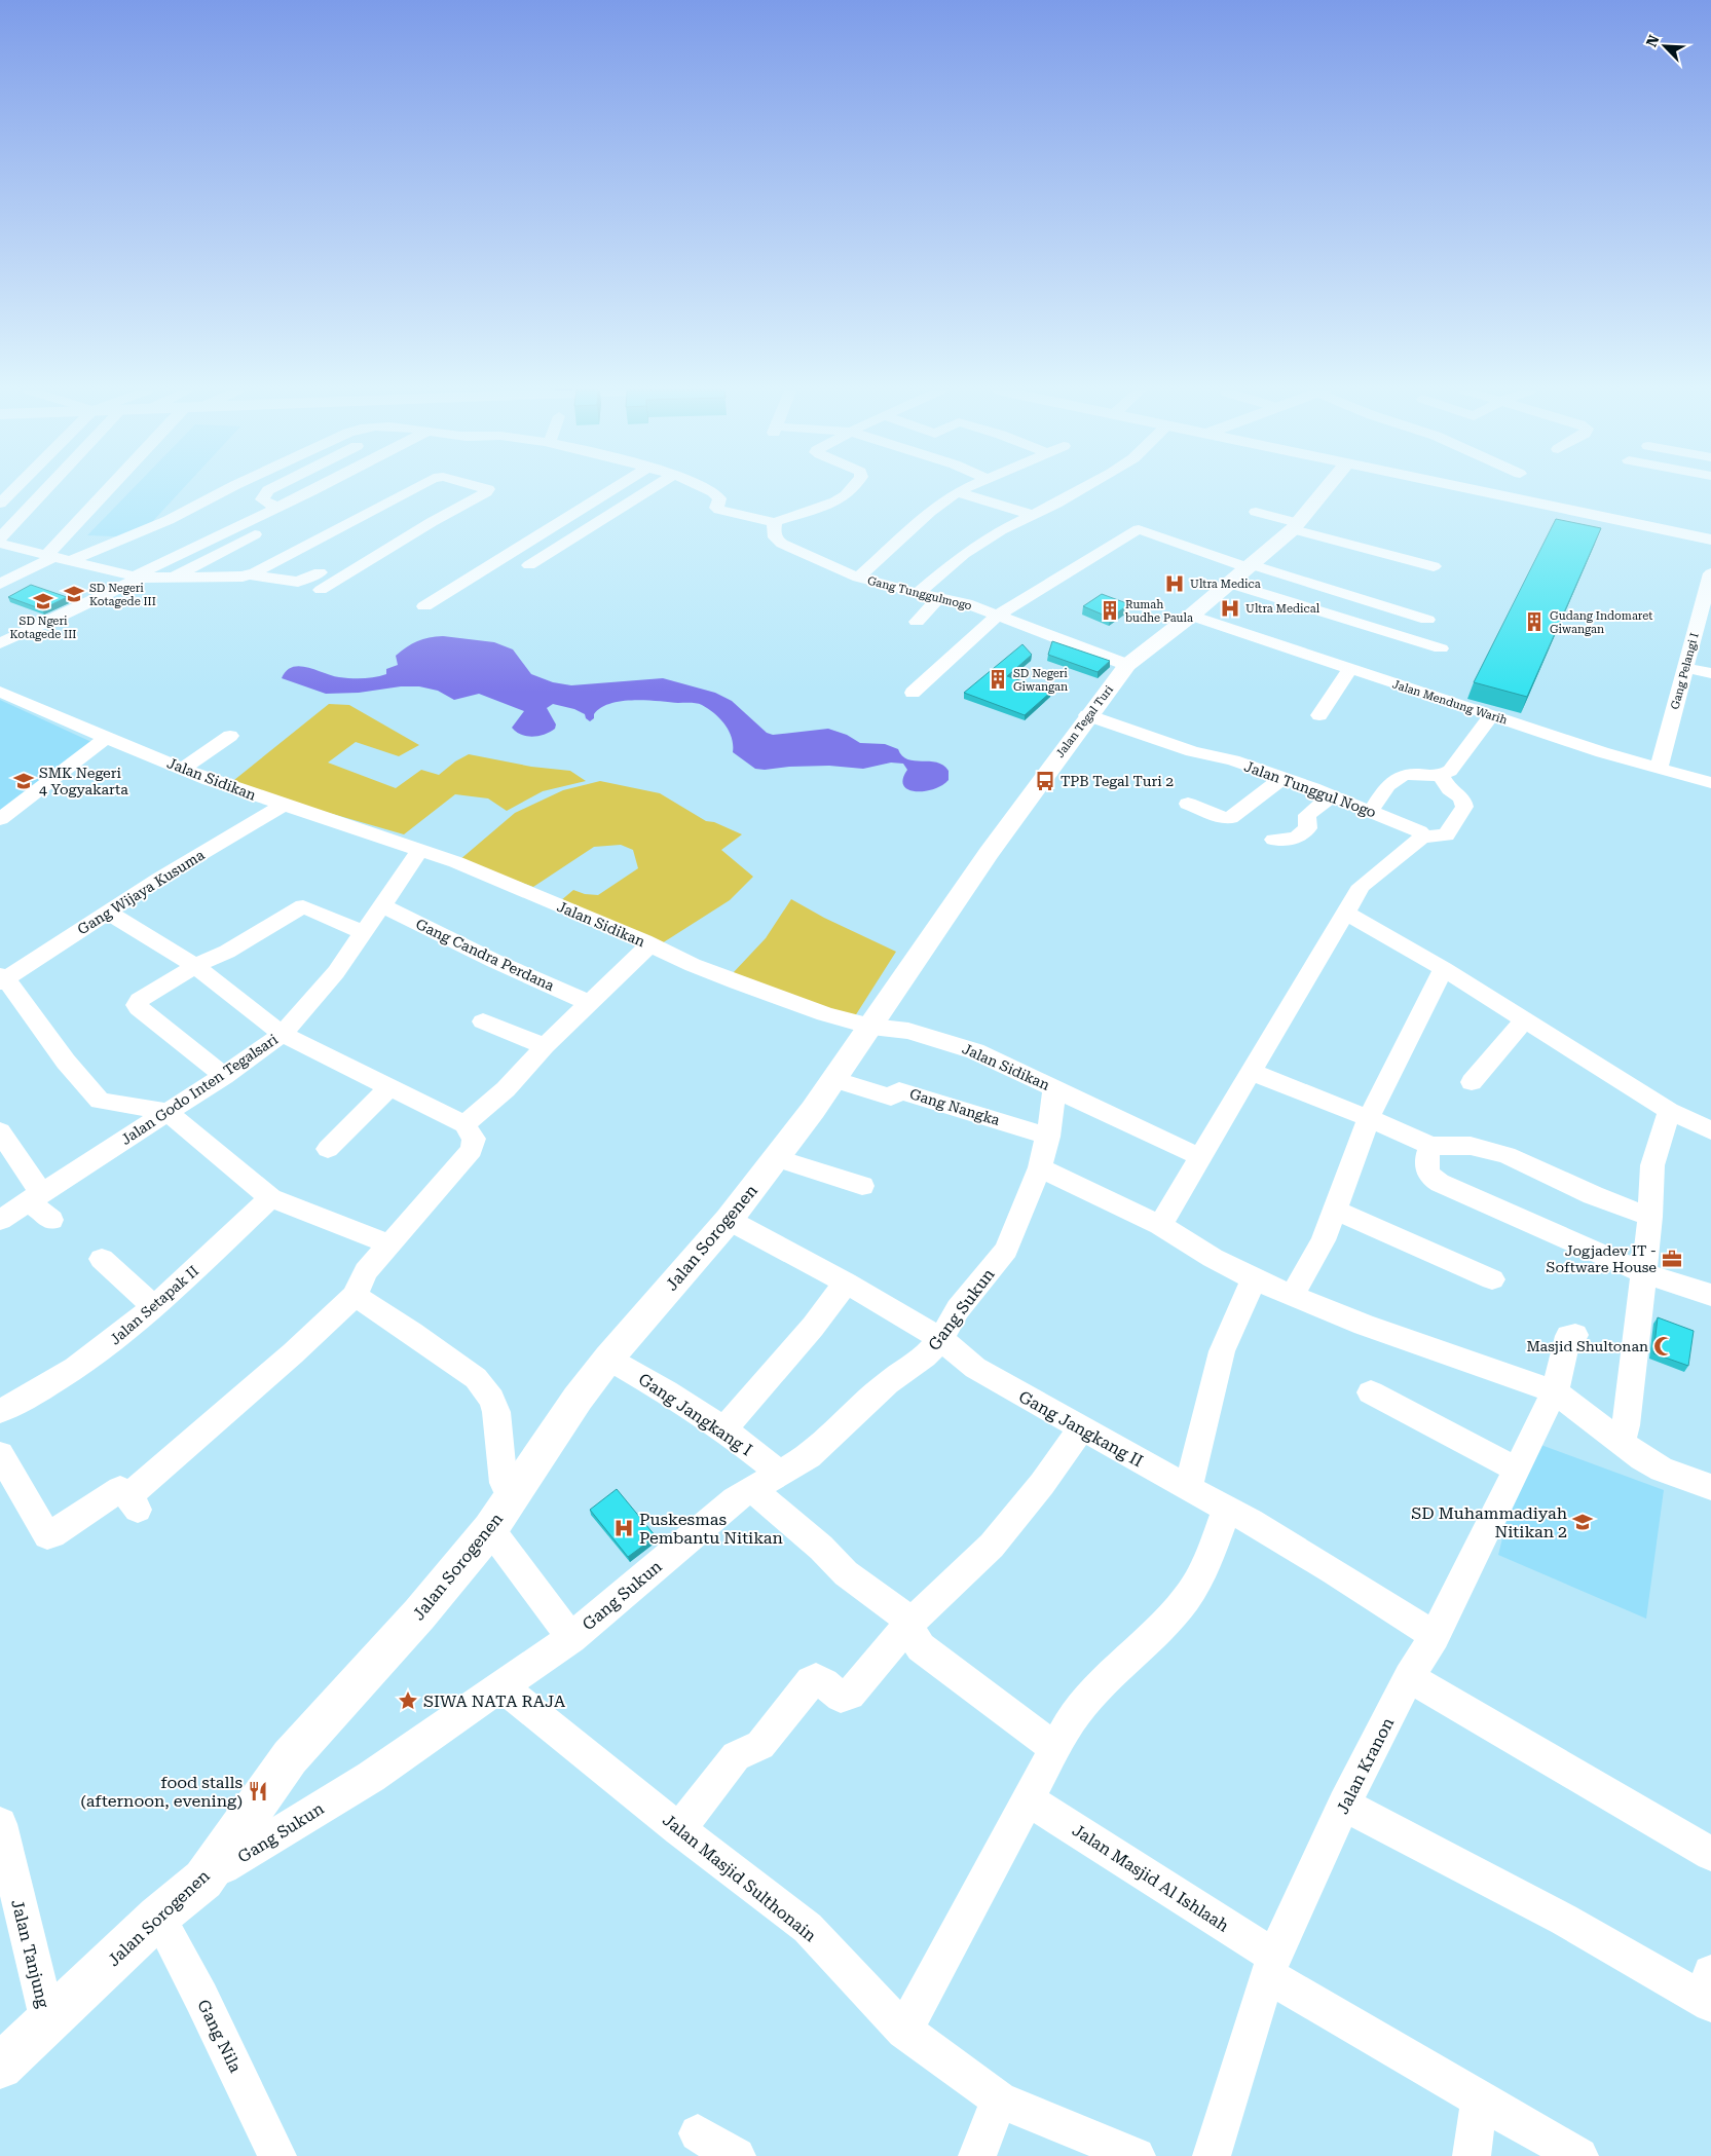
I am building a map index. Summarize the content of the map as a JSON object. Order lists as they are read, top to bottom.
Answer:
{
  "streets": {
    "main road": ["Jalan Tegal Turi", "Jalan Sorogenen"],
    "street": [
      "Gang Tunggulmogo",
      "Gang Pelangi I",
      "Jalan Mendung Warih",
      "Jalan Sidikan",
      "Jalan Tunggul Nogo",
      "Gang Wijaya Kusuma",
      "Gang Candra Perdana",
      "Jalan Godo Inten Tegalsari",
      "Gang Nangka",
      "Jalan Setapak II",
      "Gang Sukun",
      "Gang Jangkang I",
      "Gang Jangkang II",
      "Jalan Kranon",
      "Jalan Masjid Sulthonain",
      "Jalan Masjid Al Ishlaah",
      "Jalan Tanjung",
      "Gang Nila"
    ]
  },
  "crossings": [
    ["Gang Tunggulmogo", "Jalan Tegal Turi"],
    ["Gang Pelangi I", "Jalan Mendung Warih"],
    ["Jalan Mendung Warih", "Jalan Tegal Turi"],
    ["Jalan Tegal Turi", "Jalan Sidikan"],
    ["Jalan Tegal Turi", "Jalan Tunggul Nogo"],
    ["Jalan Tegal Turi", "Jalan Sorogenen"],
    ["Jalan Sidikan", "Gang Wijaya Kusuma"],
    ["Jalan Sidikan", "Jalan Godo Inten Tegalsari"],
    ["Jalan Sidikan", "Jalan Sorogenen"],
    ["Jalan Sidikan", "Gang Sukun"],
    ["Gang Candra Perdana", "Jalan Godo Inten Tegalsari"],
    ["Gang Nangka", "Jalan Sorogenen"],
    ["Gang Nangka", "Gang Sukun"],
    ["Jalan Sorogenen", "Gang Sukun"],
    ["Jalan Sorogenen", "Gang Jangkang I"],
    ["Jalan Sorogenen", "Gang Jangkang II"],
    ["Jalan Sorogenen", "Jalan Tanjung"],
    ["Jalan Sorogenen", "Gang Nila"],
    ["Gang Sukun", "Gang Jangkang I"],
    ["Gang Sukun", "Gang Jangkang II"],
    ["Gang Sukun", "Jalan Masjid Sulthonain"],
    ["Gang Jangkang II", "Jalan Kranon"],
    ["Jalan Kranon", "Jalan Masjid Al Ishlaah"]
  ],
  "places": {
    "hospital": ["Ultra Medica", "Ultra Medical", "Puskesmas Pembantu Nitikan"],
    "school or university": [
      "SD Negeri Kotagede III",
      "SD Ngeri Kotagede III",
      "SMK Negeri 4 Yogyakarta",
      "SD Muhammadiyah Nitikan 2"
    ],
    "building": ["Rumah budhe Paula", "Gudang Indomaret Giwangan", "SD Negeri Giwangan"],
    "bus stop": ["TPB Tegal Turi 2"],
    "office": ["Jogjadev IT - Software House"],
    "mosque": ["Masjid Shultonan"],
    "place": ["SIWA NATA RAJA"],
    "restaurant": ["food stalls (afternoon, evening)"]
  },
  "north": "top left"
}
